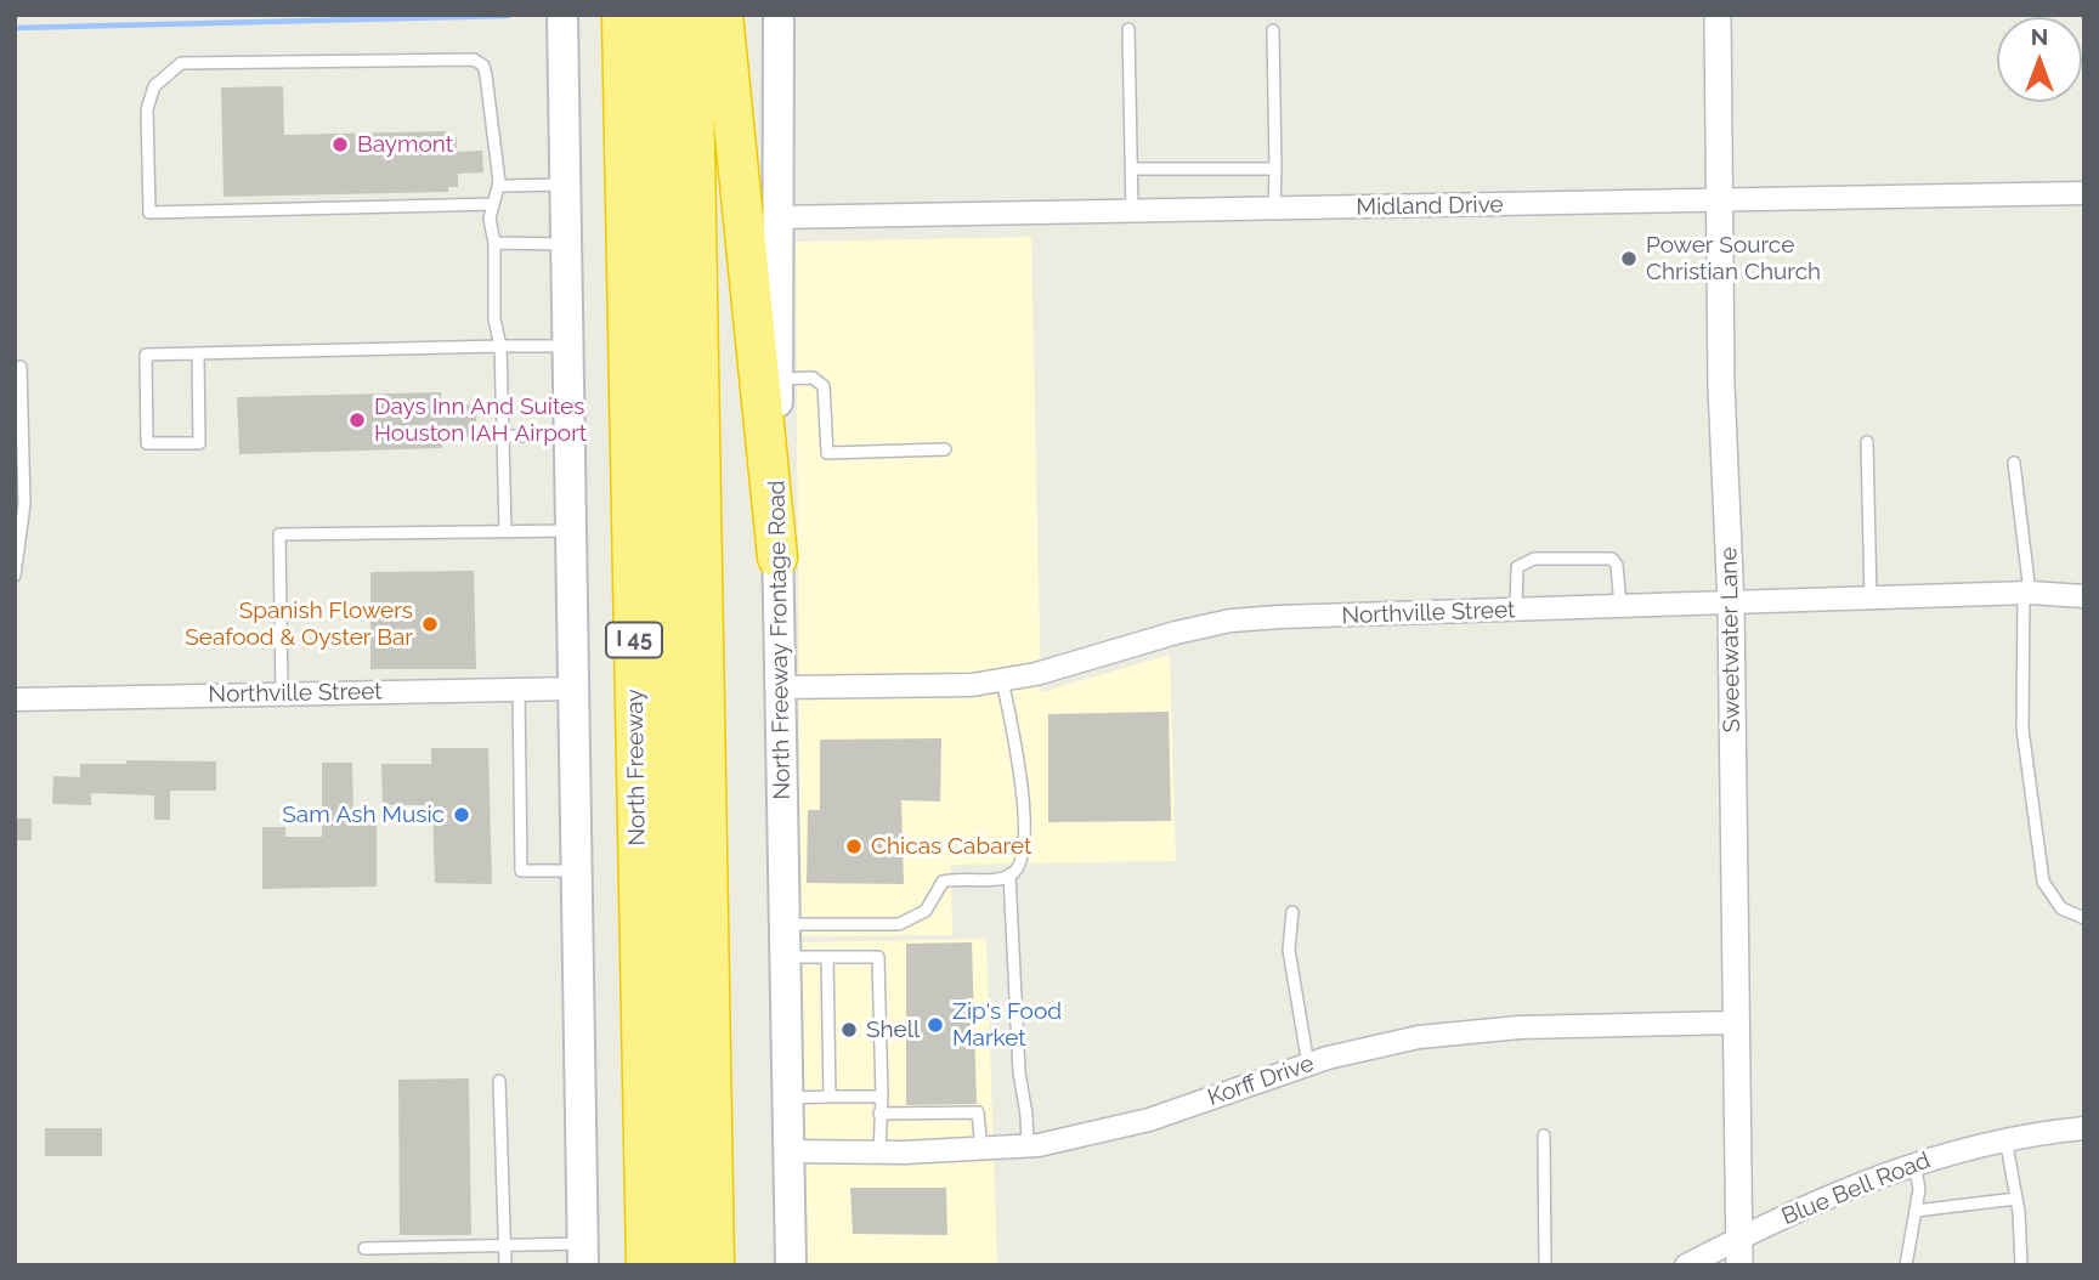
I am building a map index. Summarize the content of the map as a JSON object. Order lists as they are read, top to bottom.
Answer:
{
  "streets": {
    "highway": ["I 45", "North Freeway"],
    "main road": ["North Freeway Frontage Road"],
    "street": [
      "Midland Drive",
      "Northville Street",
      "Sweetwater Lane",
      "Korff Drive",
      "Blue Bell Road"
    ]
  },
  "crossings": [
    ["Midland Drive", "North Freeway Frontage Road"],
    ["Midland Drive", "Sweetwater Lane"],
    ["Northville Street", "North Freeway Frontage Road"],
    ["Northville Street", "Sweetwater Lane"],
    ["North Freeway Frontage Road", "Korff Drive"],
    ["Sweetwater Lane", "Korff Drive"],
    ["Sweetwater Lane", "Blue Bell Road"]
  ],
  "places": [
    "Baymont",
    "Power Source Christian Church",
    "Days Inn And Suites Houston IAH Airport",
    "Spanish Flowers Seafood & Oyster Bar",
    "Sam Ash Music",
    "Chicas Cabaret",
    "Zip's Food Market",
    "Shell"
  ],
  "north": "top"
}
